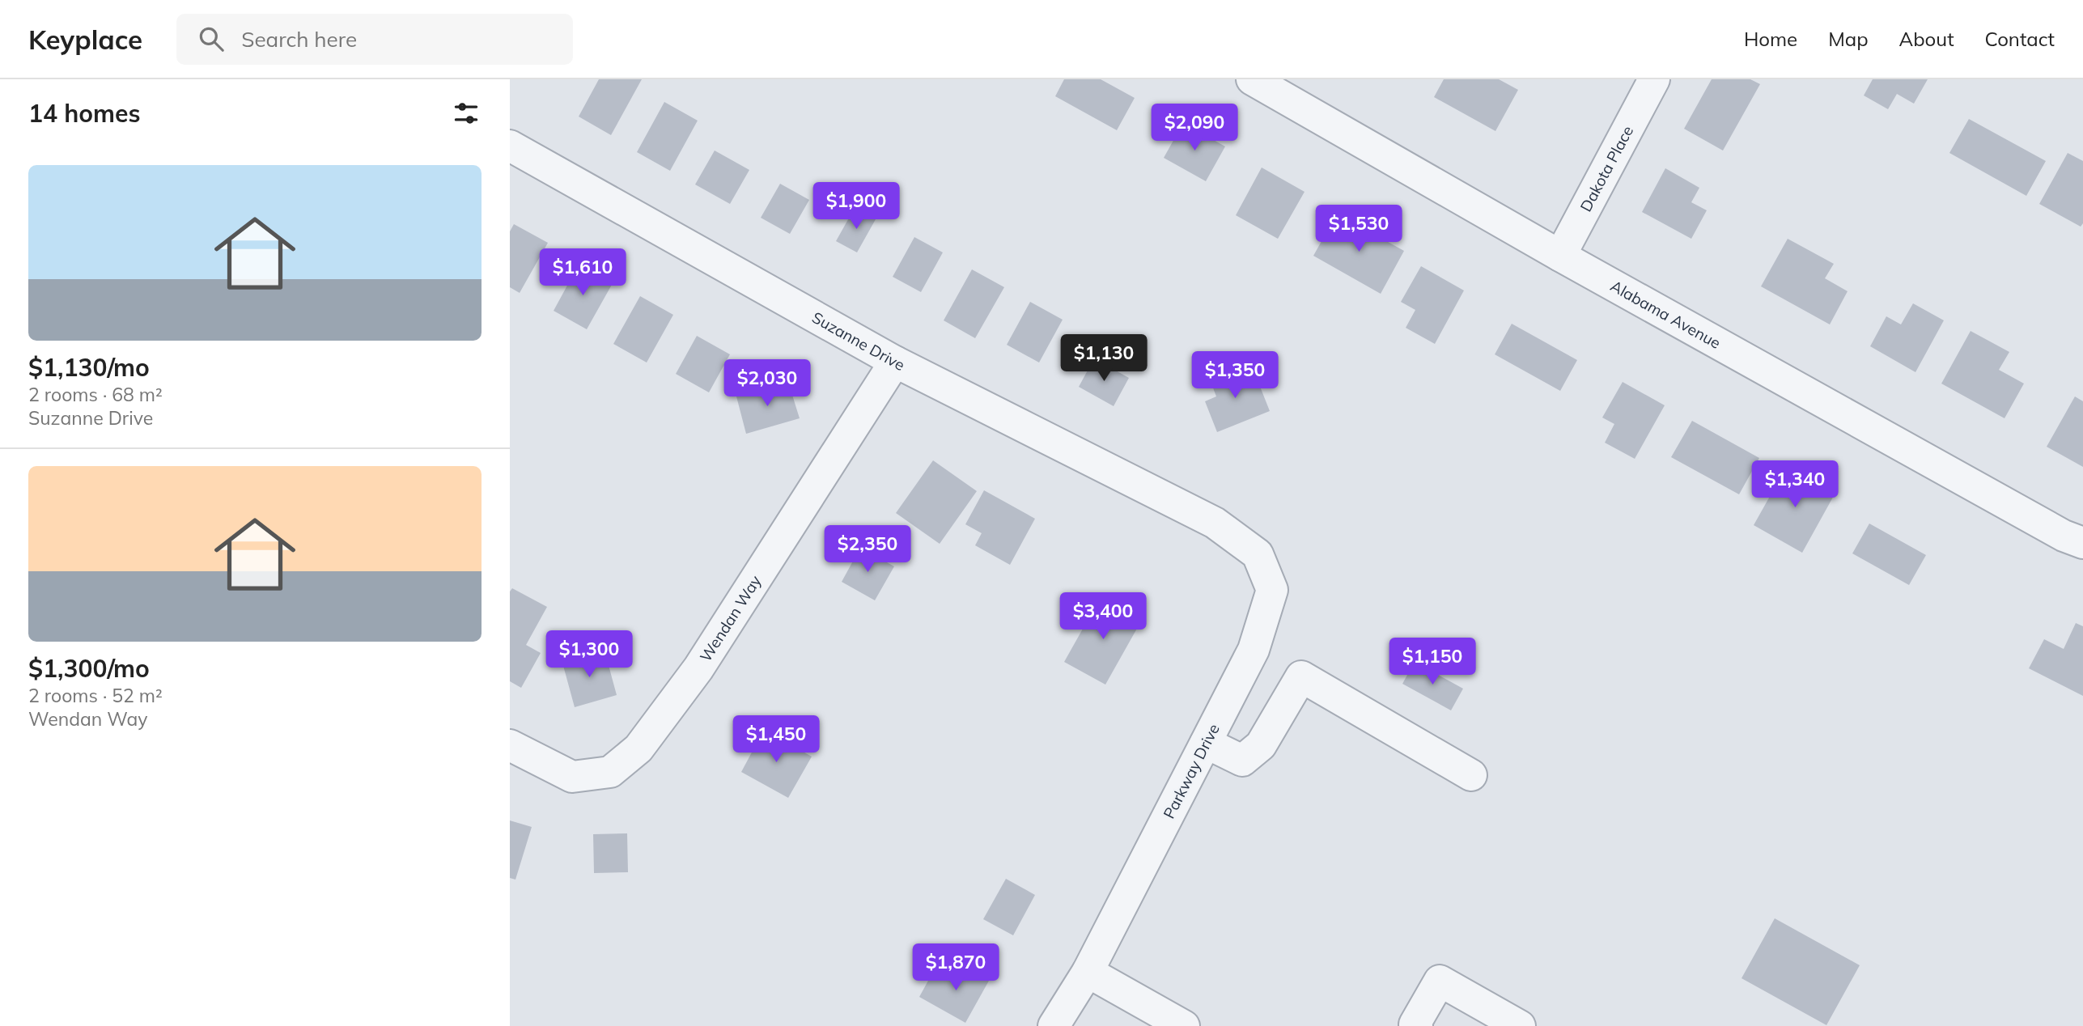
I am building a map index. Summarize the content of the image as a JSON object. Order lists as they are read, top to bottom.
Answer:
{
  "streets": {
    "street": [
      "Dakota Place",
      "Alabama Avenue",
      "Suzanne Drive",
      "Wendan Way",
      "Parkway Drive"
    ]
  },
  "crossings": [
    ["Dakota Place", "Alabama Avenue"],
    ["Suzanne Drive", "Wendan Way"],
    ["Suzanne Drive", "Parkway Drive"]
  ],
  "page": {
    "header": "Keyplace",
    "search": "Search here",
    "nav": [
      "Home",
      "Map",
      "About",
      "Contact"
    ],
    "heading": "14 homes",
    "price": [
      "$2,090",
      "$1,900",
      "$1,530",
      "$1,610",
      "$1,130",
      "$1,350",
      "$2,030",
      "$1,340",
      "$2,350",
      "$3,400",
      "$1,300",
      "$1,150",
      "$1,450",
      "$1,870"
    ],
    "list": [
      {
        "name": "$1,130/mo",
        "note": "2 rooms · 68 m² · Suzanne Drive"
      },
      {
        "name": "$1,300/mo",
        "note": "2 rooms · 52 m² · Wendan Way"
      }
    ]
  }
}
